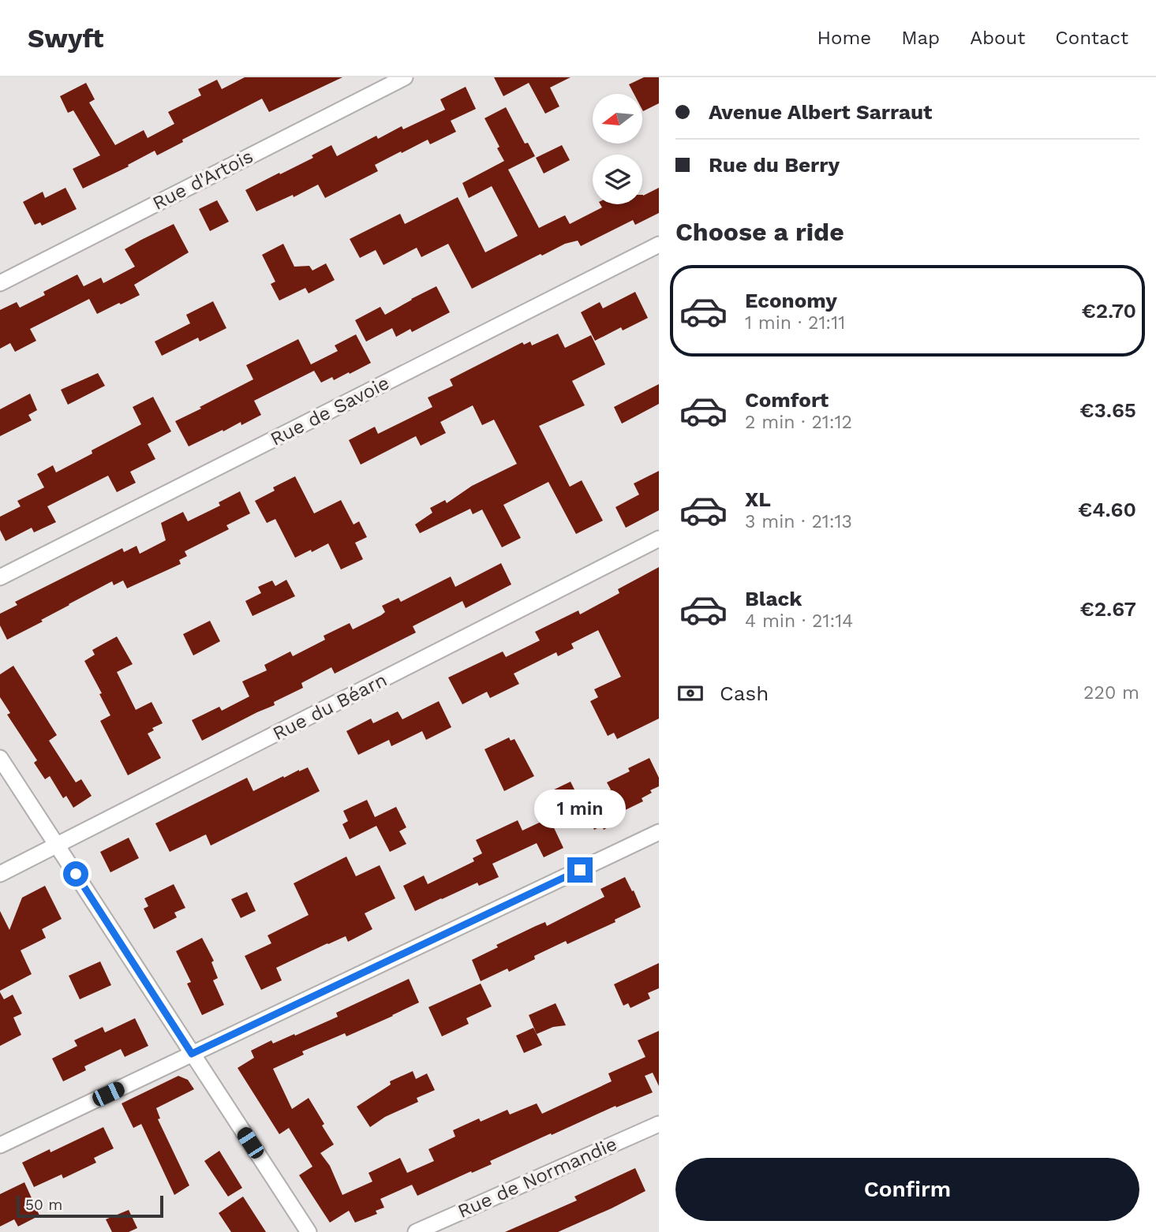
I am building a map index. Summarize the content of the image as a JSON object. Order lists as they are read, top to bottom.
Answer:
{
  "streets": {
    "street": [
      "Rue d'Artois",
      "Rue de Savoie",
      "Rue du Béarn",
      "Rue de Normandie"
    ]
  },
  "scale_bar": "50 m",
  "north": "left",
  "page": {
    "header": "Swyft",
    "nav": [
      "Home",
      "Map",
      "About",
      "Contact"
    ],
    "banner": ["Avenue Albert Sarraut", "Rue du Berry"],
    "heading": "Choose a ride",
    "list": [
      {
        "name": "Economy",
        "note": "1 min · 21:11",
        "value": "€2.70"
      },
      {
        "name": "Comfort",
        "note": "2 min · 21:12",
        "value": "€3.65"
      },
      {
        "name": "XL",
        "note": "3 min · 21:13",
        "value": "€4.60"
      },
      {
        "name": "Black",
        "note": "4 min · 21:14",
        "value": "€2.67"
      }
    ],
    "pay": ["Cash", "220 m"],
    "bubble": "1 min",
    "buttons": "Confirm",
    "scale": "50 m"
  }
}
